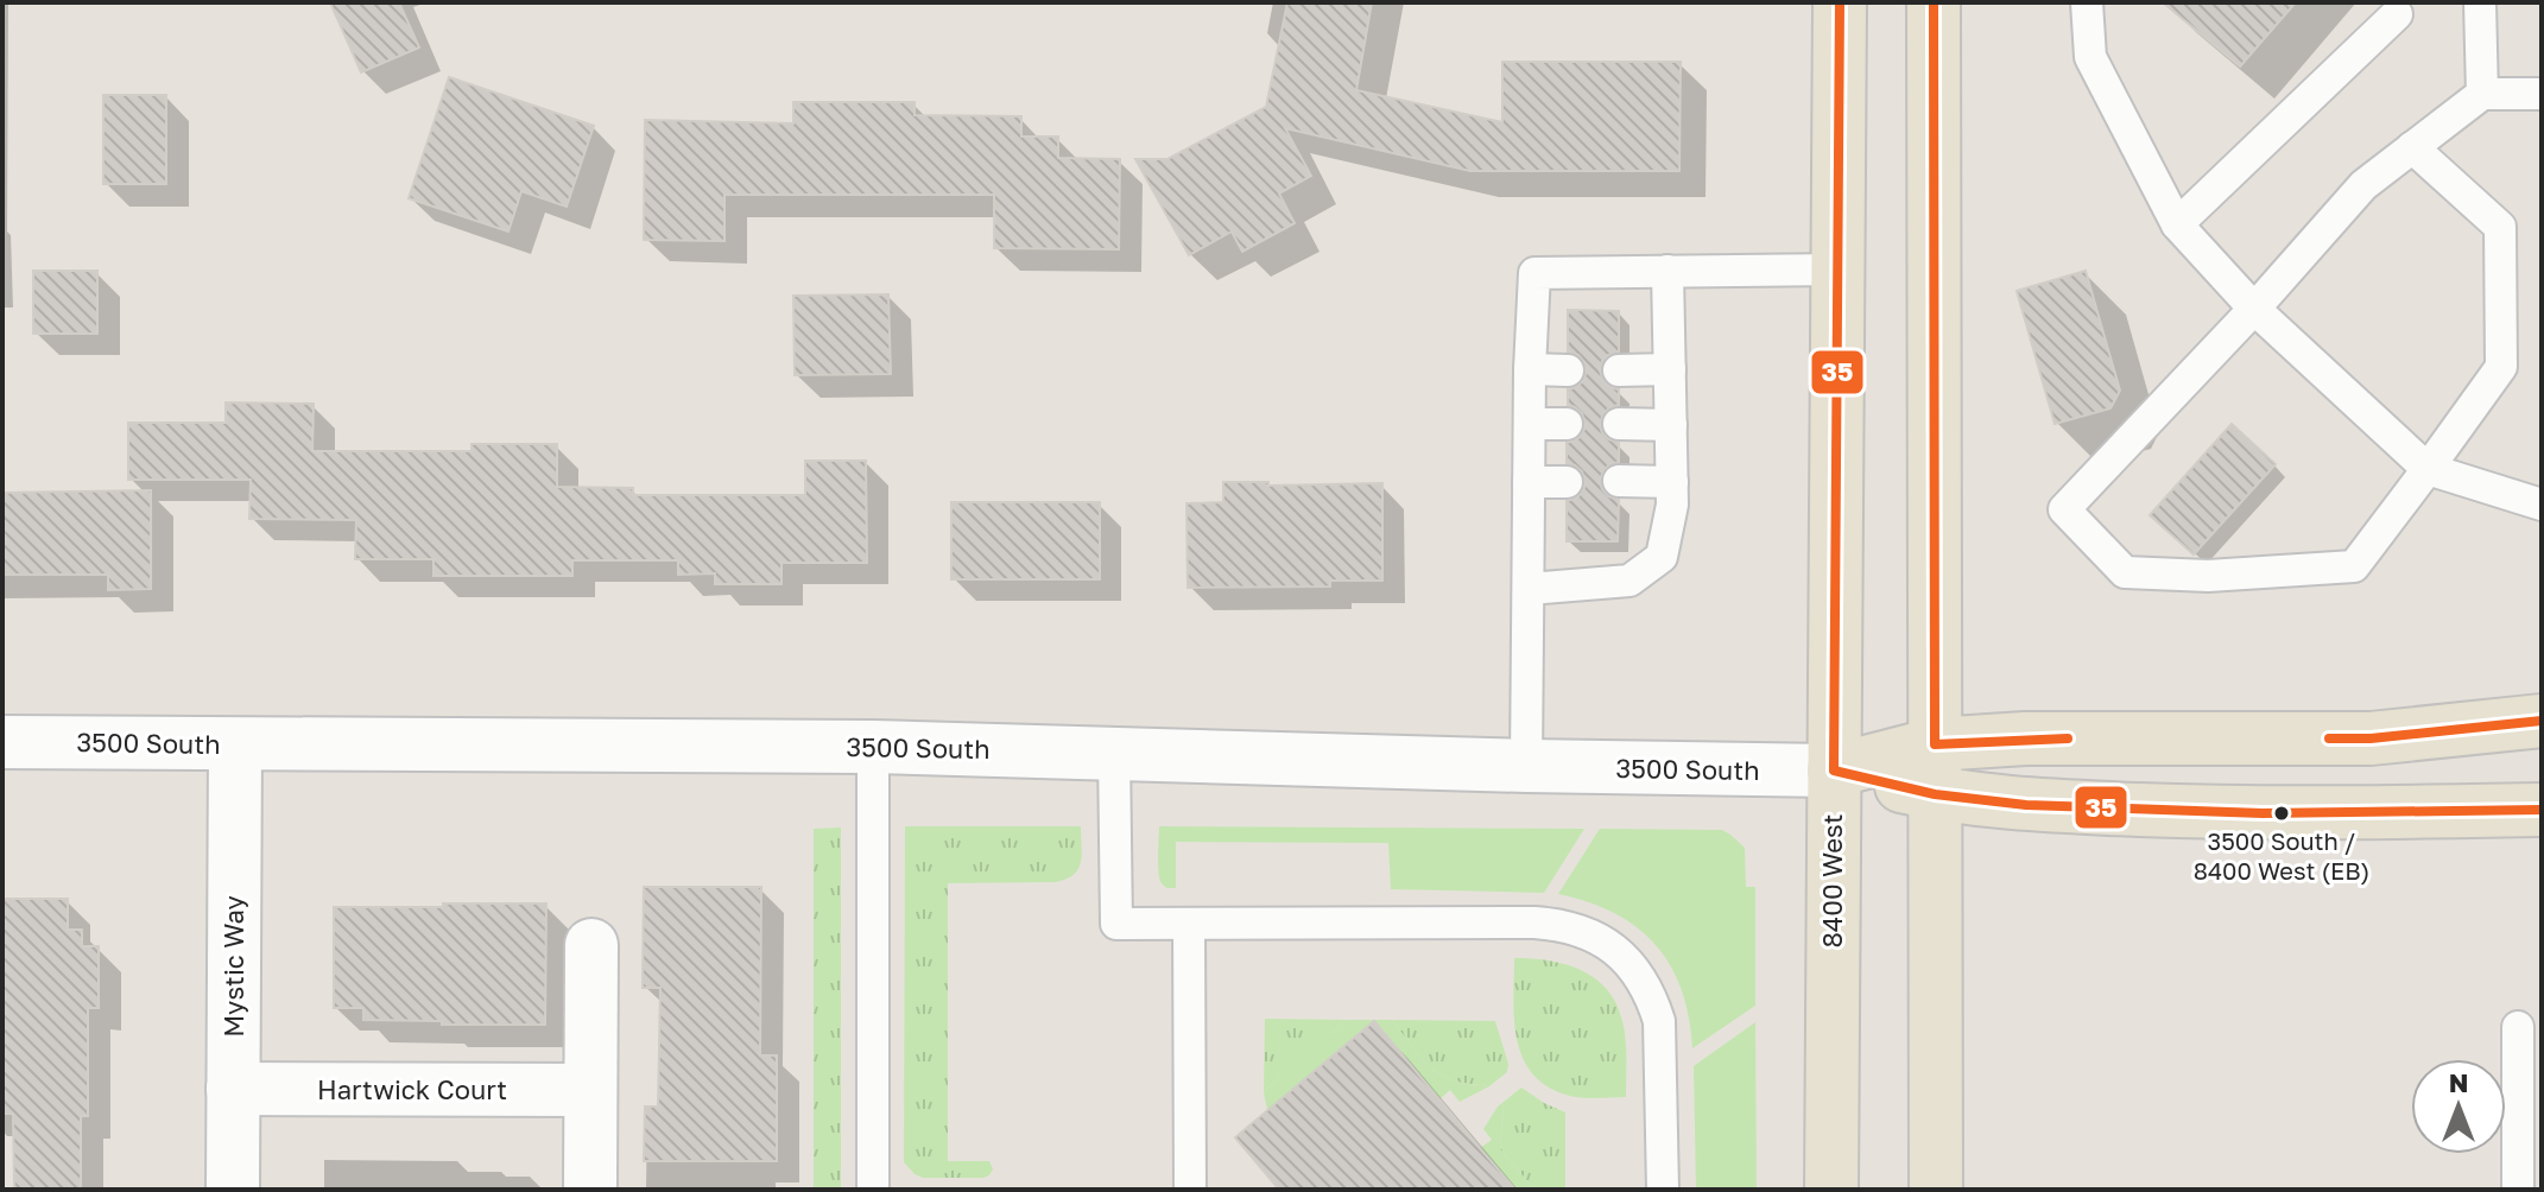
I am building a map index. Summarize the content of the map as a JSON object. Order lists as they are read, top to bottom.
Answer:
{
  "streets": {
    "main road": ["3500 South", "8400 West"],
    "street": ["Mystic Way", "Hartwick Court"]
  },
  "crossings": [
    ["3500 South", "8400 West"],
    ["3500 South", "Mystic Way"],
    ["Mystic Way", "Hartwick Court"]
  ],
  "places": ["3500 South / 8400 West (EB)"],
  "lines": ["transit line 35"],
  "north": "top"
}
